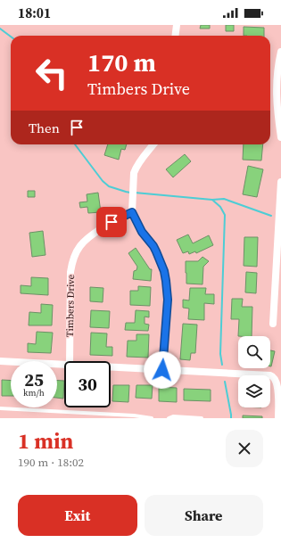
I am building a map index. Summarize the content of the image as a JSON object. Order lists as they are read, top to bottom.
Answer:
{
  "streets": {
    "street": ["Timbers Drive"]
  },
  "page": {
    "status": "18:01",
    "turn": ["170 m", "Timbers Drive"],
    "then": "Then",
    "speed": "25 km/h",
    "limit": "30",
    "heading": ["1 min", "190 m · 18:02"],
    "buttons": ["Exit", "Share"]
  }
}
